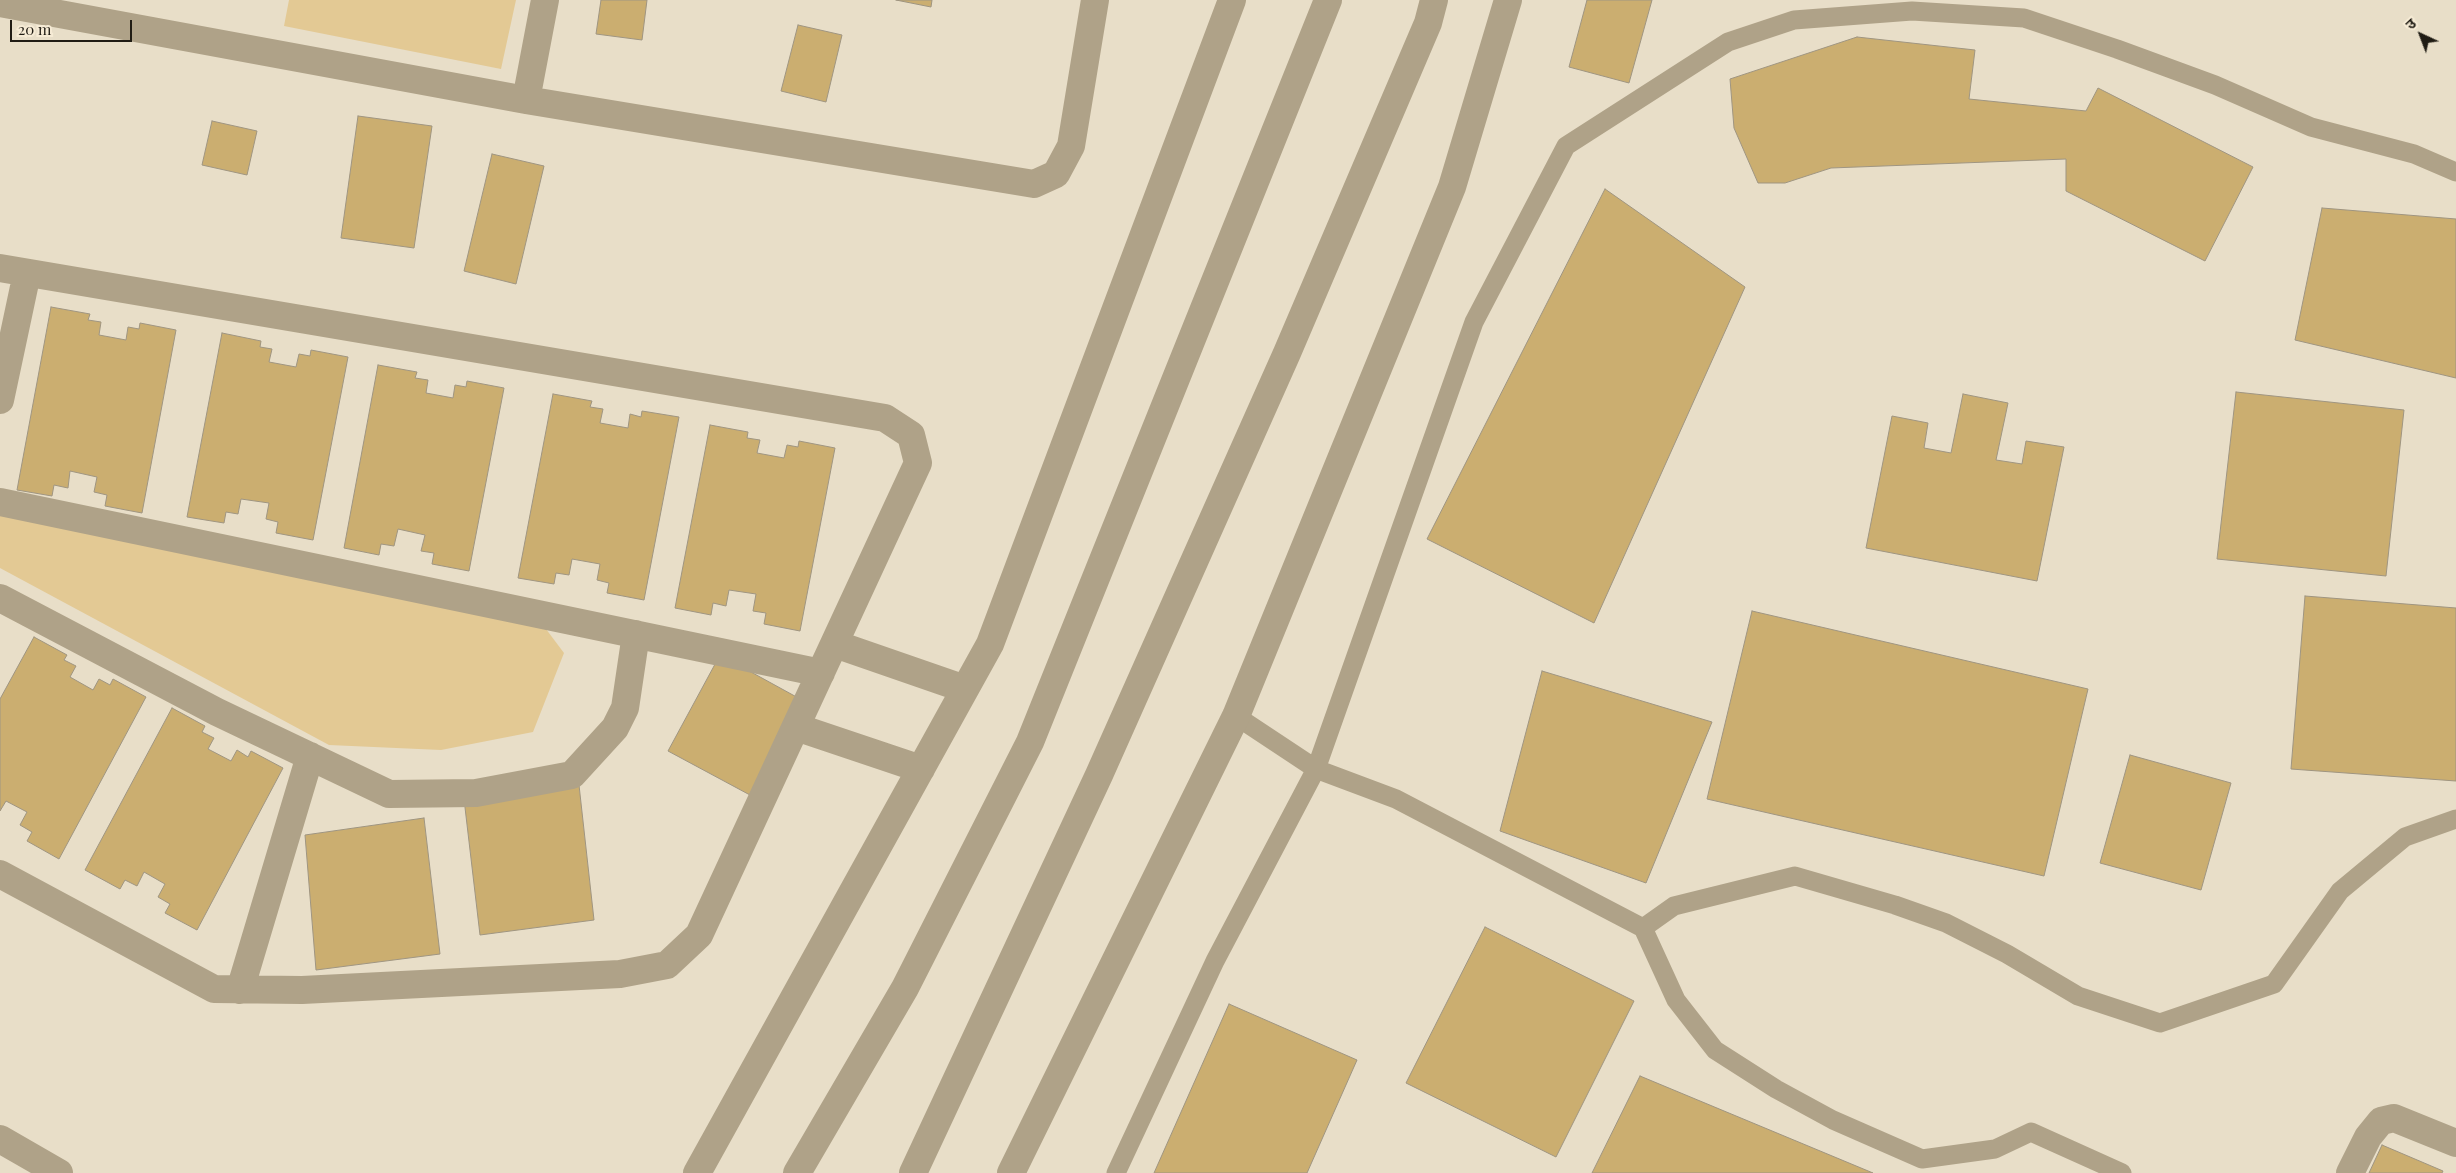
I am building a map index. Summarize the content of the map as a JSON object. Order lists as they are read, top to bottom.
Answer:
{
  "scale_bar": "20 m",
  "north": "top left"
}
